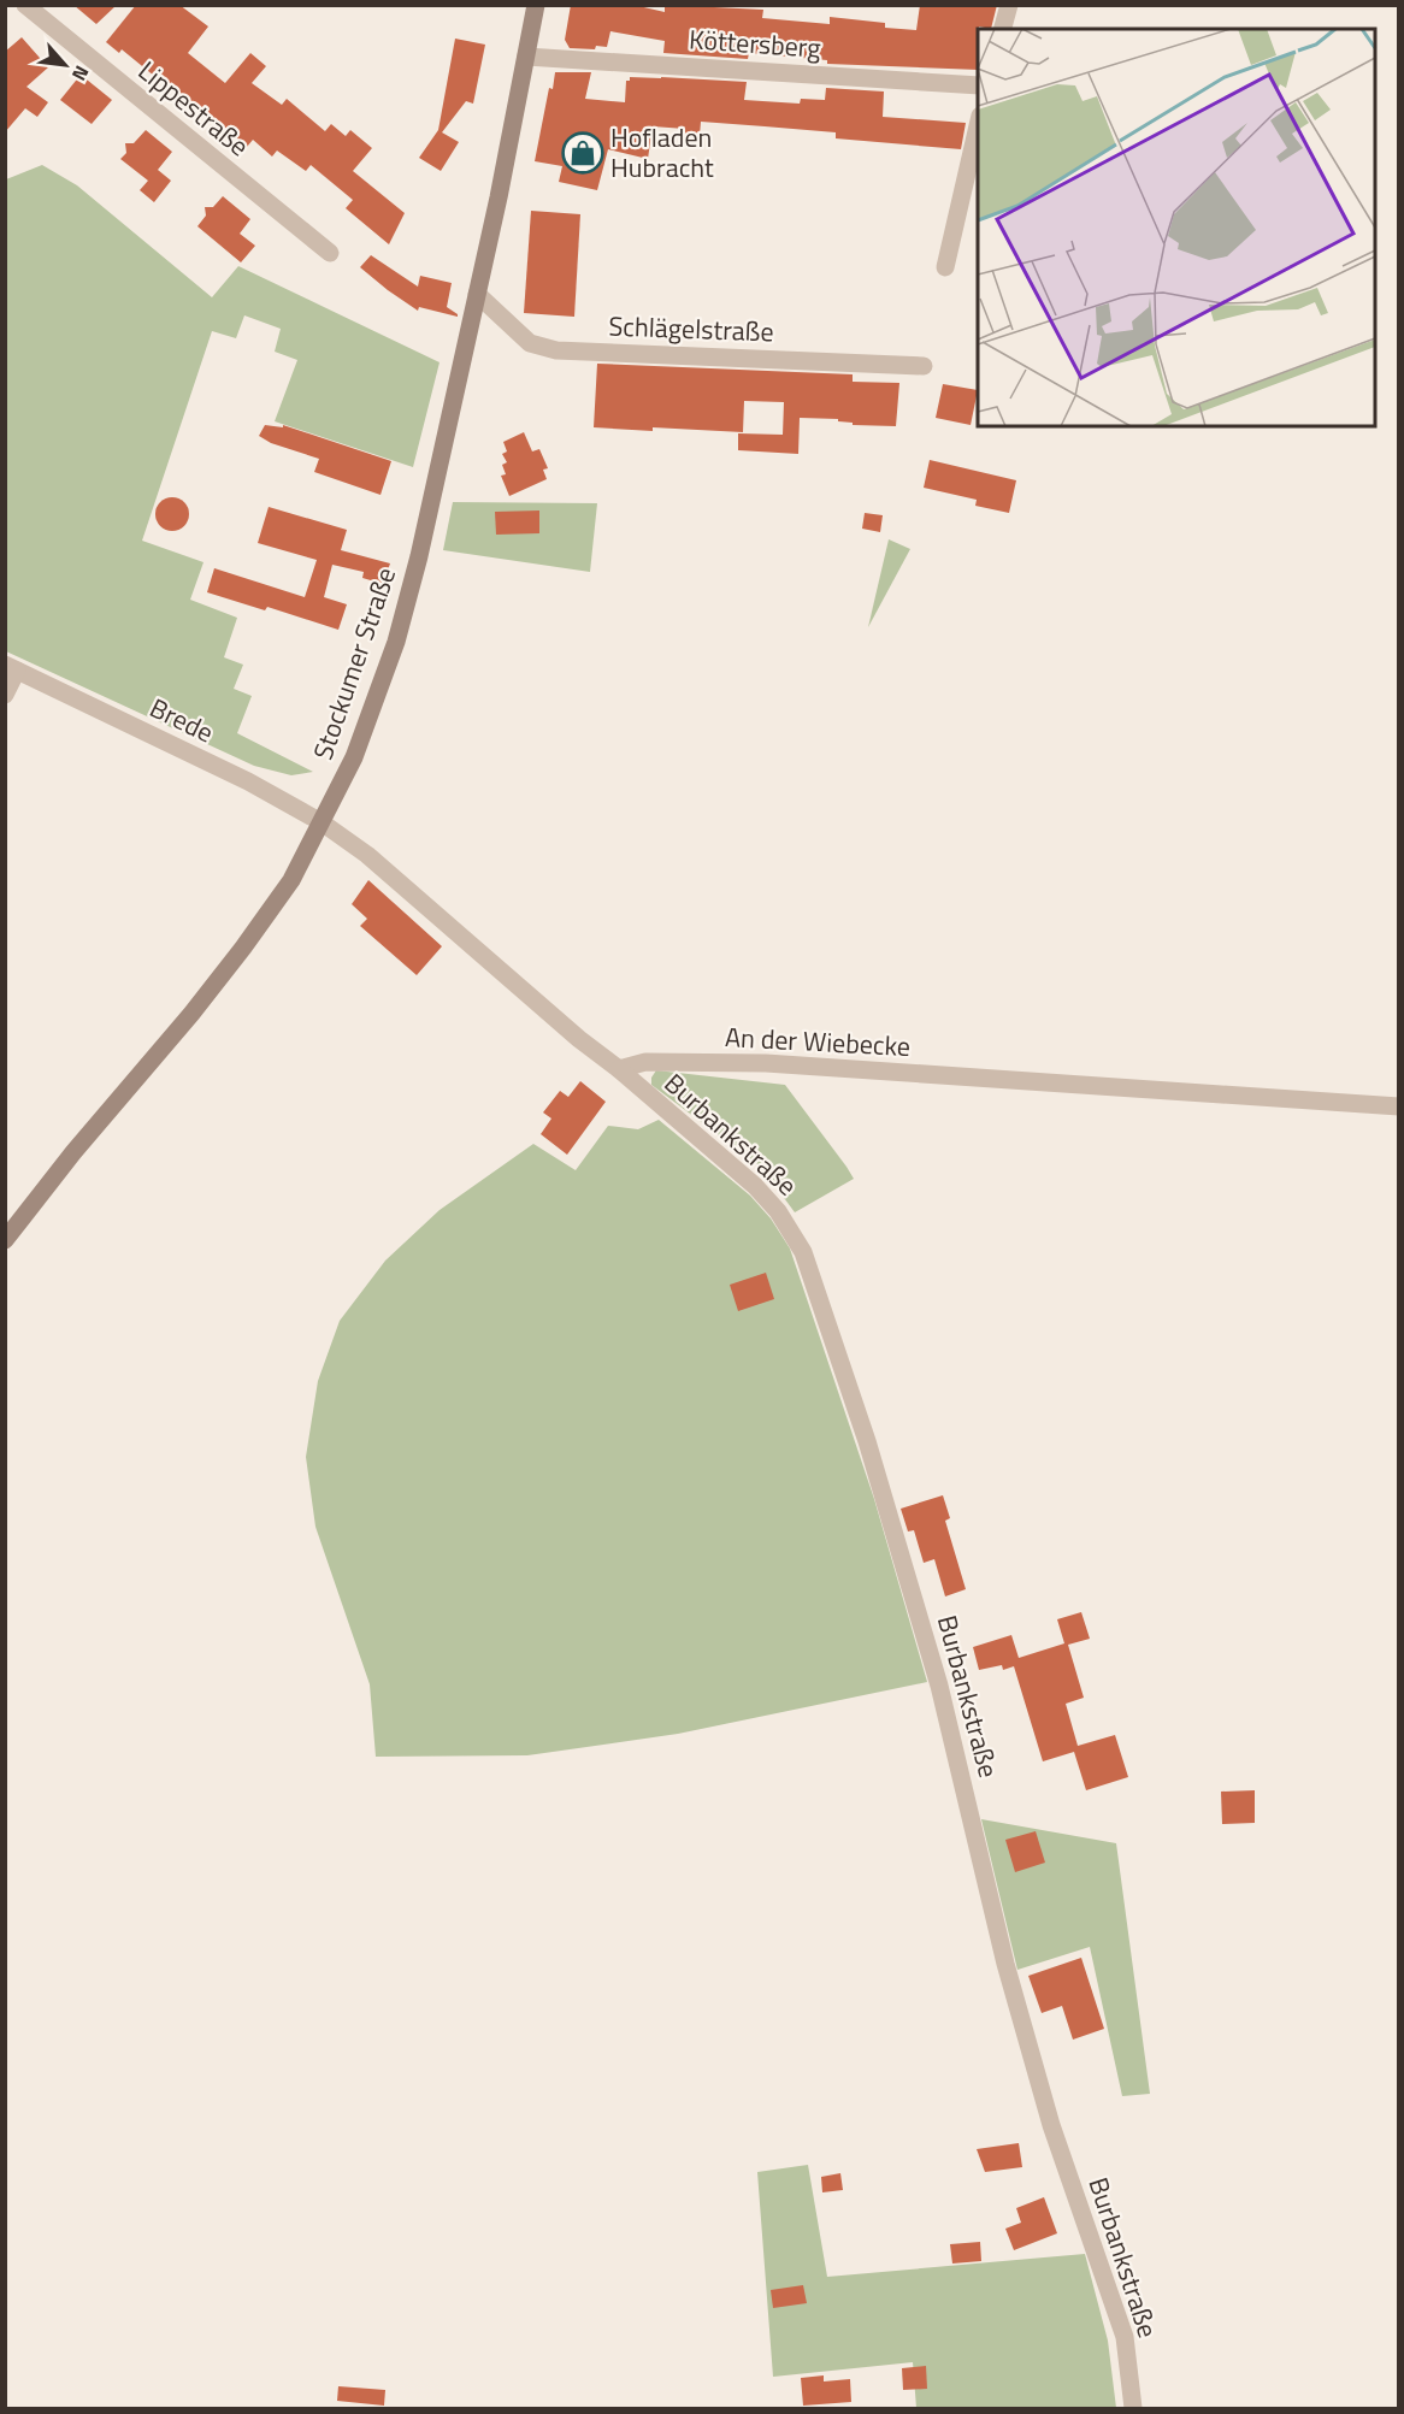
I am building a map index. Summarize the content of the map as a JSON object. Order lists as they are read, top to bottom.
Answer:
{
  "streets": {
    "main road": ["Stockumer Straße"],
    "street": [
      "Köttersberg",
      "Lippestraße",
      "Schlägelstraße",
      "Brede",
      "An der Wiebecke",
      "Burbankstraße"
    ]
  },
  "crossings": [
    ["Köttersberg", "Stockumer Straße"],
    ["Schlägelstraße", "Stockumer Straße"],
    ["Stockumer Straße", "Brede"],
    ["An der Wiebecke", "Burbankstraße"]
  ],
  "places": {
    "shop": ["Hofladen Hubracht"]
  },
  "north": "bottom right"
}
